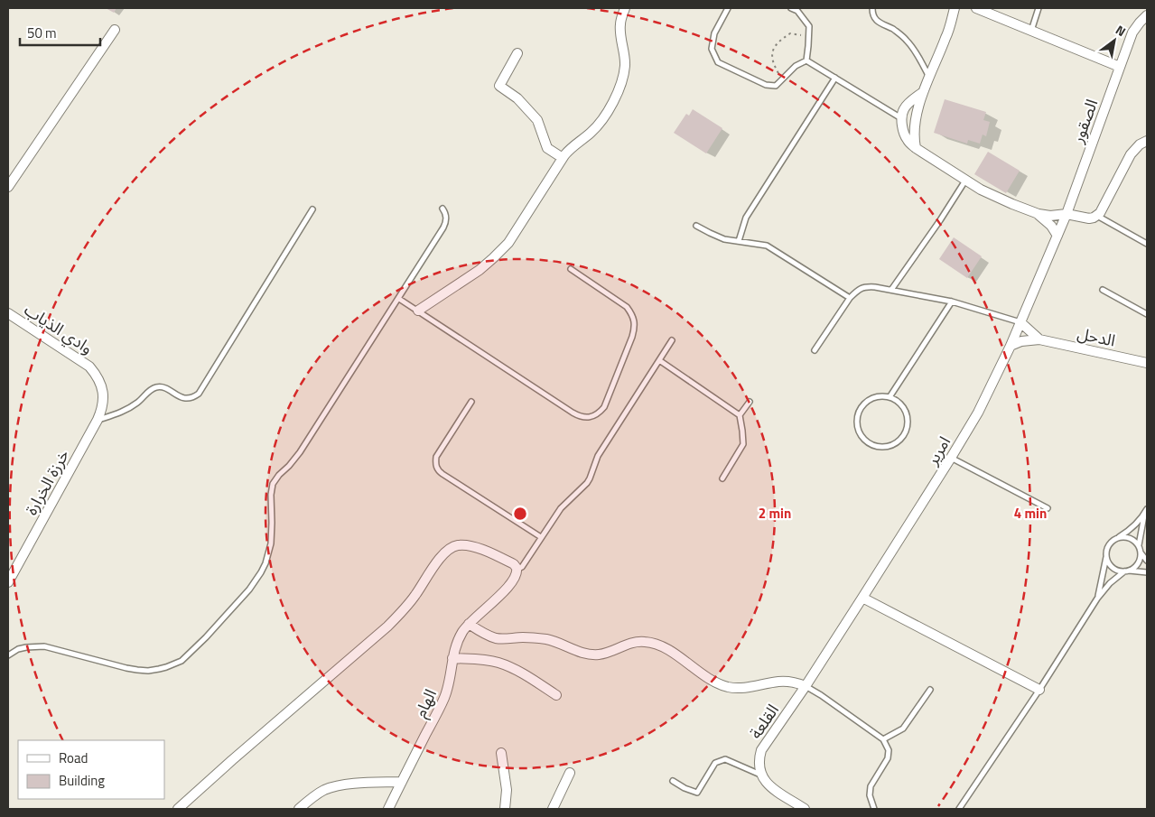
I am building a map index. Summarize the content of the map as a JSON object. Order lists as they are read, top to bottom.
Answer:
{
  "streets": {
    "street": [
      "الصقور",
      "وادي الذياب",
      "الدحل",
      "امرير",
      "خرزة الخرارة",
      "الهام",
      "القلعة"
    ]
  },
  "crossings": [
    ["الصقور", "امرير"],
    ["وادي الذياب", "خرزة الخرارة"],
    ["امرير", "القلعة"]
  ],
  "legend": ["Road", "Building"],
  "scale_bar": "50 m",
  "north": "top right",
  "rings": ["2 min", "4 min"]
}
